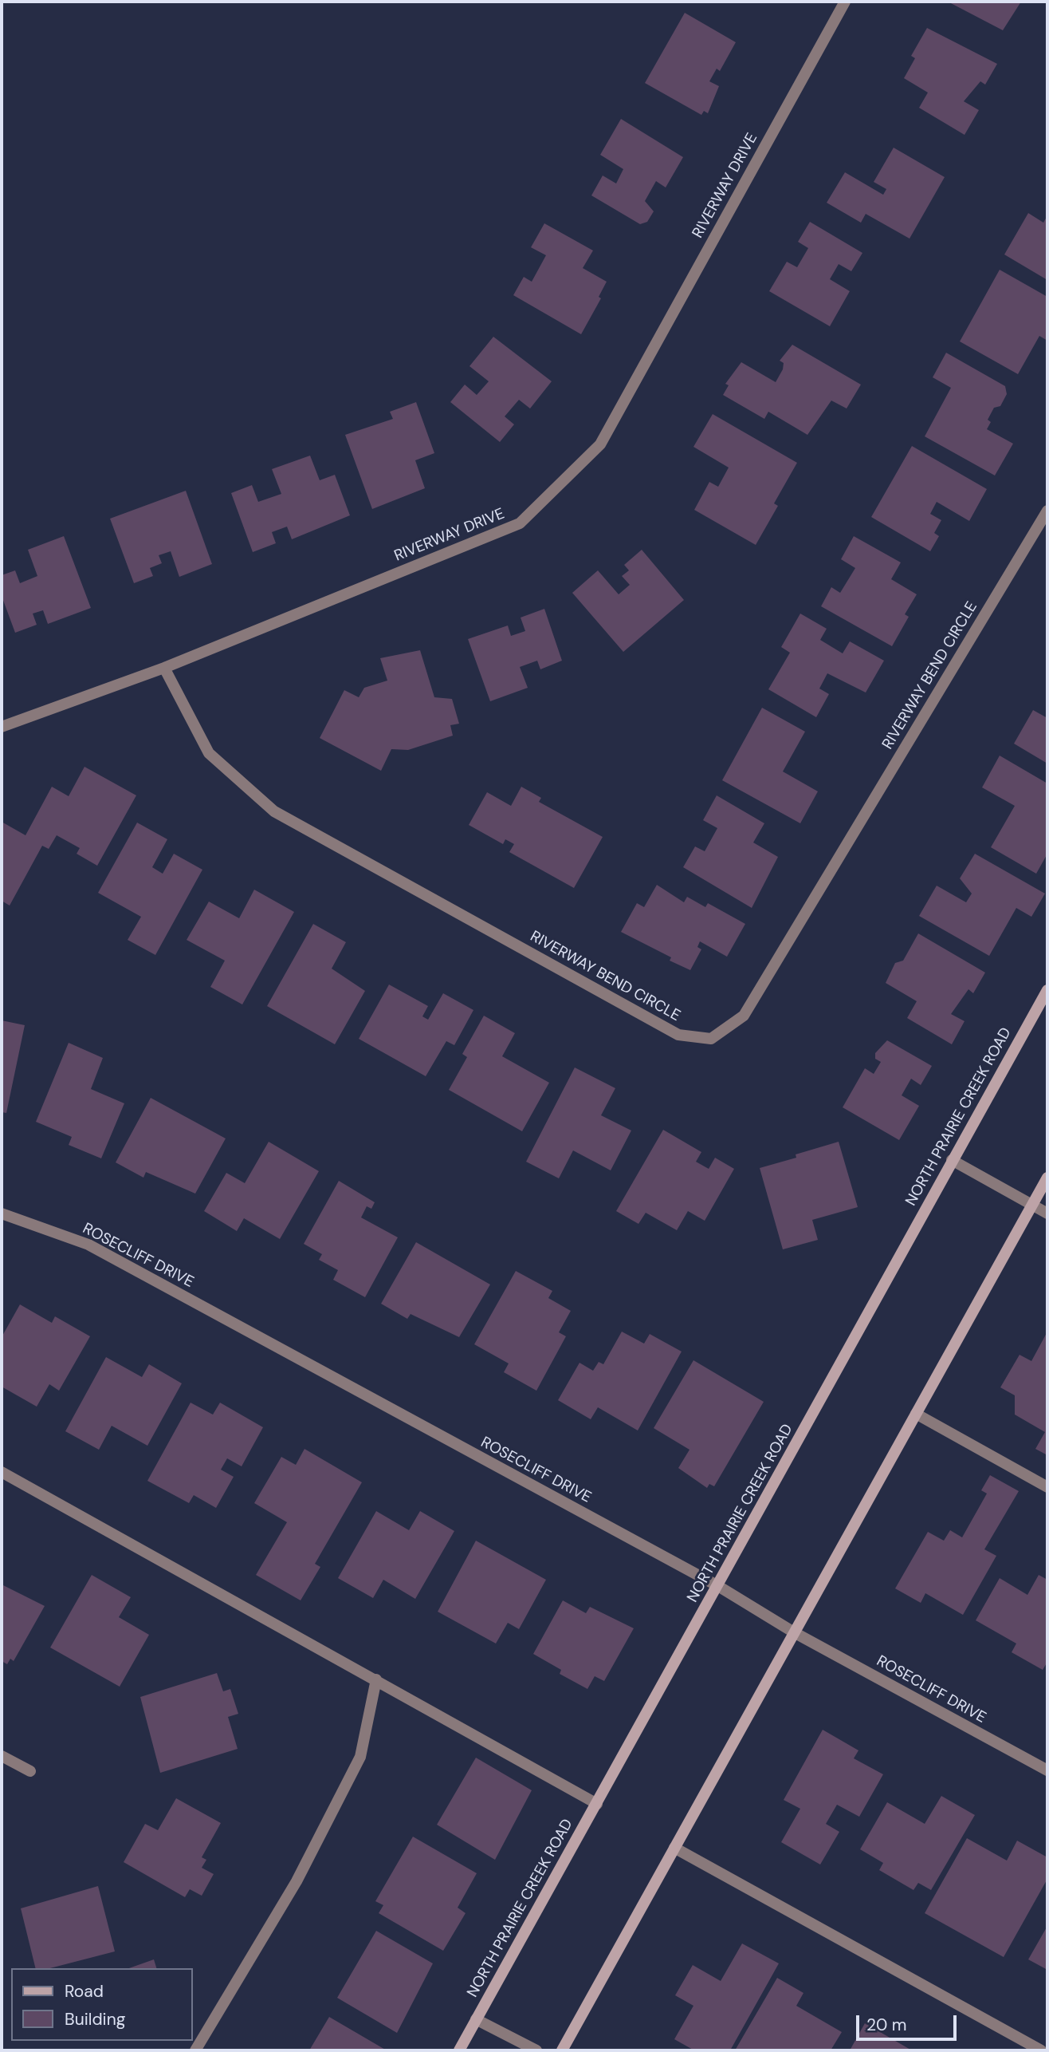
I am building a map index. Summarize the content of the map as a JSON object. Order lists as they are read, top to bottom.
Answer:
{
  "streets": {
    "main road": ["NORTH PRAIRIE CREEK ROAD"],
    "street": ["RIVERWAY DRIVE", "RIVERWAY BEND CIRCLE", "ROSECLIFF DRIVE"]
  },
  "crossings": [
    ["RIVERWAY DRIVE", "RIVERWAY BEND CIRCLE"],
    ["NORTH PRAIRIE CREEK ROAD", "ROSECLIFF DRIVE"]
  ],
  "legend": ["Road", "Building"],
  "scale_bar": "20 m"
}
